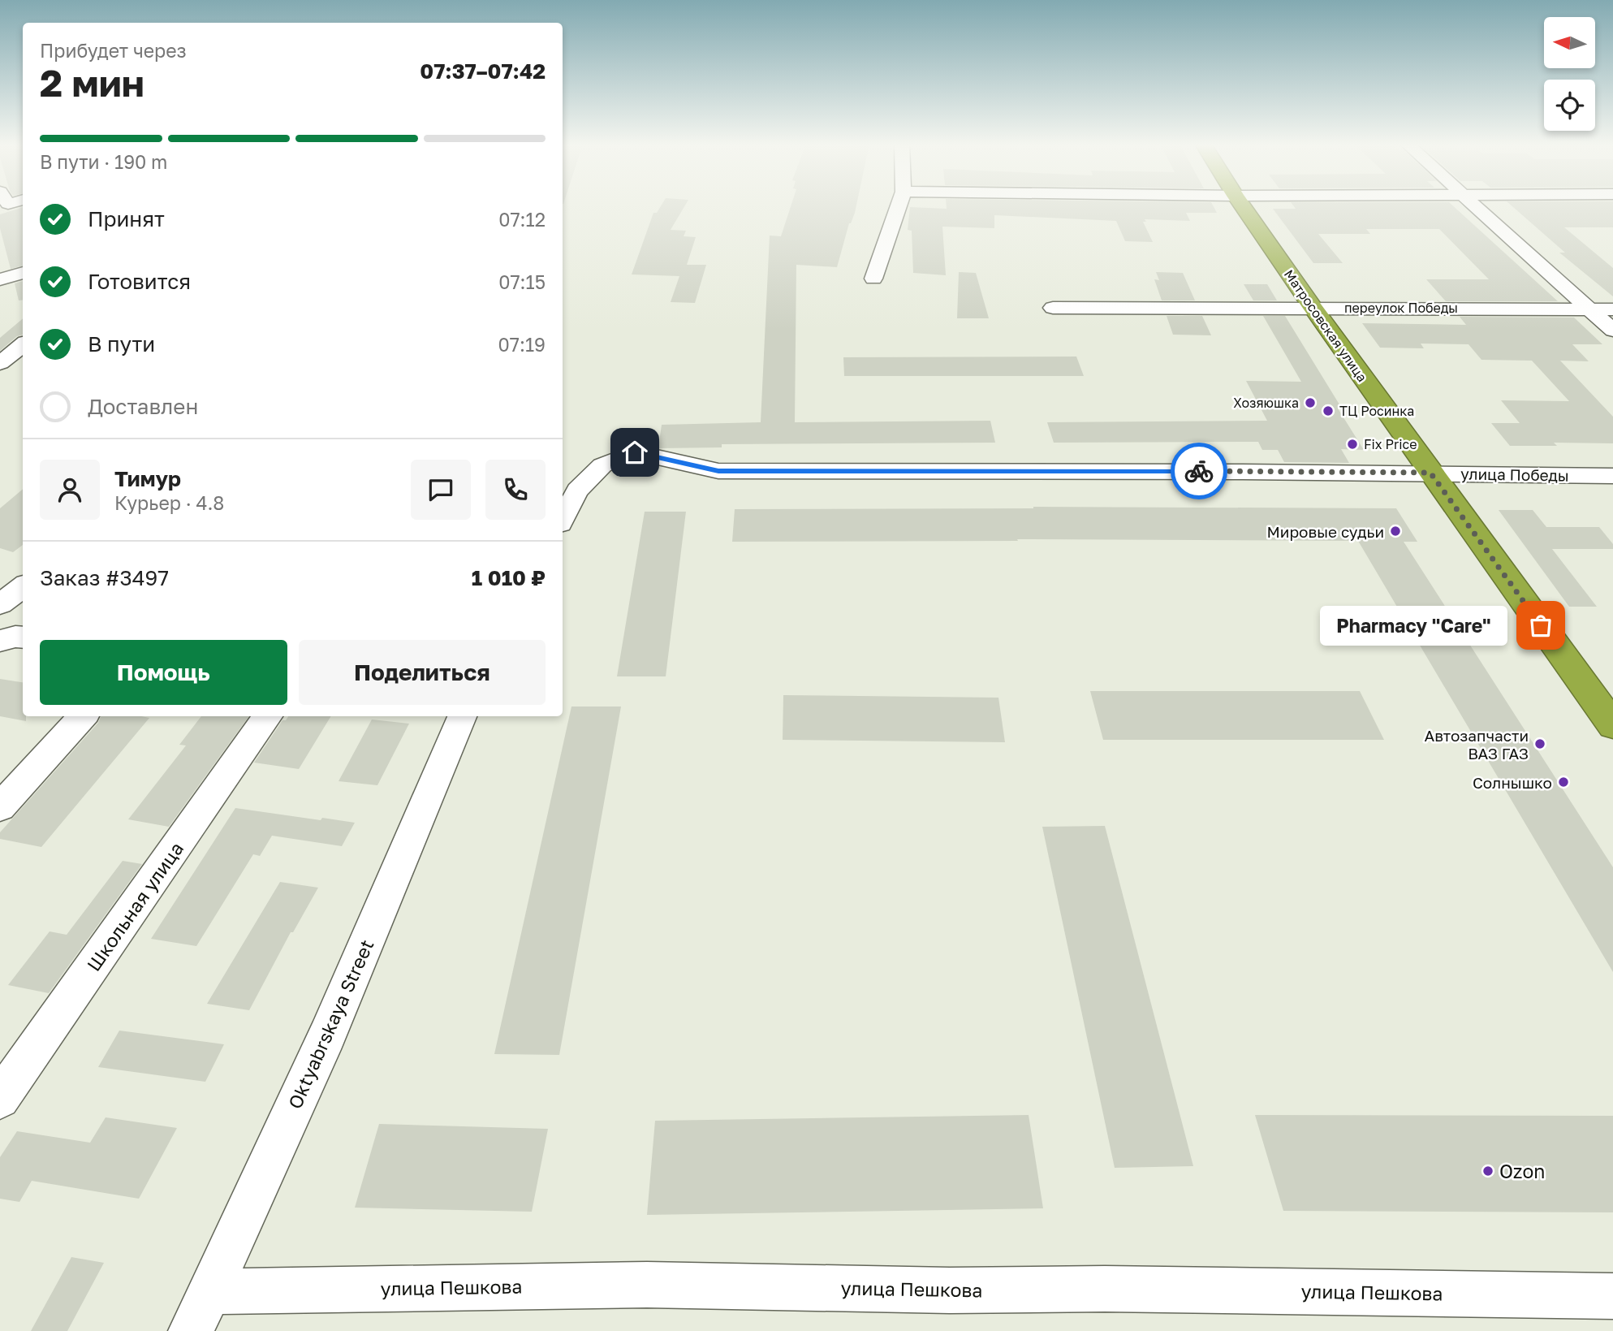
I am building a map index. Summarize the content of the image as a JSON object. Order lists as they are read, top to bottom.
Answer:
{
  "streets": {
    "highway": ["Матросовская улица"],
    "street": [
      "переулок Победы",
      "улица Победы",
      "Школьная улица",
      "Oktyabrskaya Street",
      "улица Пешкова"
    ]
  },
  "crossings": [
    ["переулок Победы", "Матросовская улица"],
    ["Матросовская улица", "улица Победы"],
    ["Oktyabrskaya Street", "улица Пешкова"]
  ],
  "places": [
    "Хозяюшка",
    "ТЦ Росинка",
    "Fix Price",
    "Мировые судьи",
    "Pharmacy \"Care\"",
    "Автозапчасти ВАЗ ГАЗ",
    "Солнышко",
    "Ozon"
  ],
  "north": "left",
  "page": {
    "heading": ["2 мин", "Прибудет через", "07:37–07:42"],
    "panel": [
      "Тимур",
      "Курьер · 4.8",
      "Заказ #3497",
      "1 010 ₽"
    ],
    "bar": "В пути · 190 m",
    "list": [
      ["Принят", "07:12"],
      ["Готовится", "07:15"],
      ["В пути", "07:19"],
      "Доставлен"
    ],
    "bubble": "Pharmacy \"Care\"",
    "buttons": ["Помощь", "Поделиться"]
  }
}
